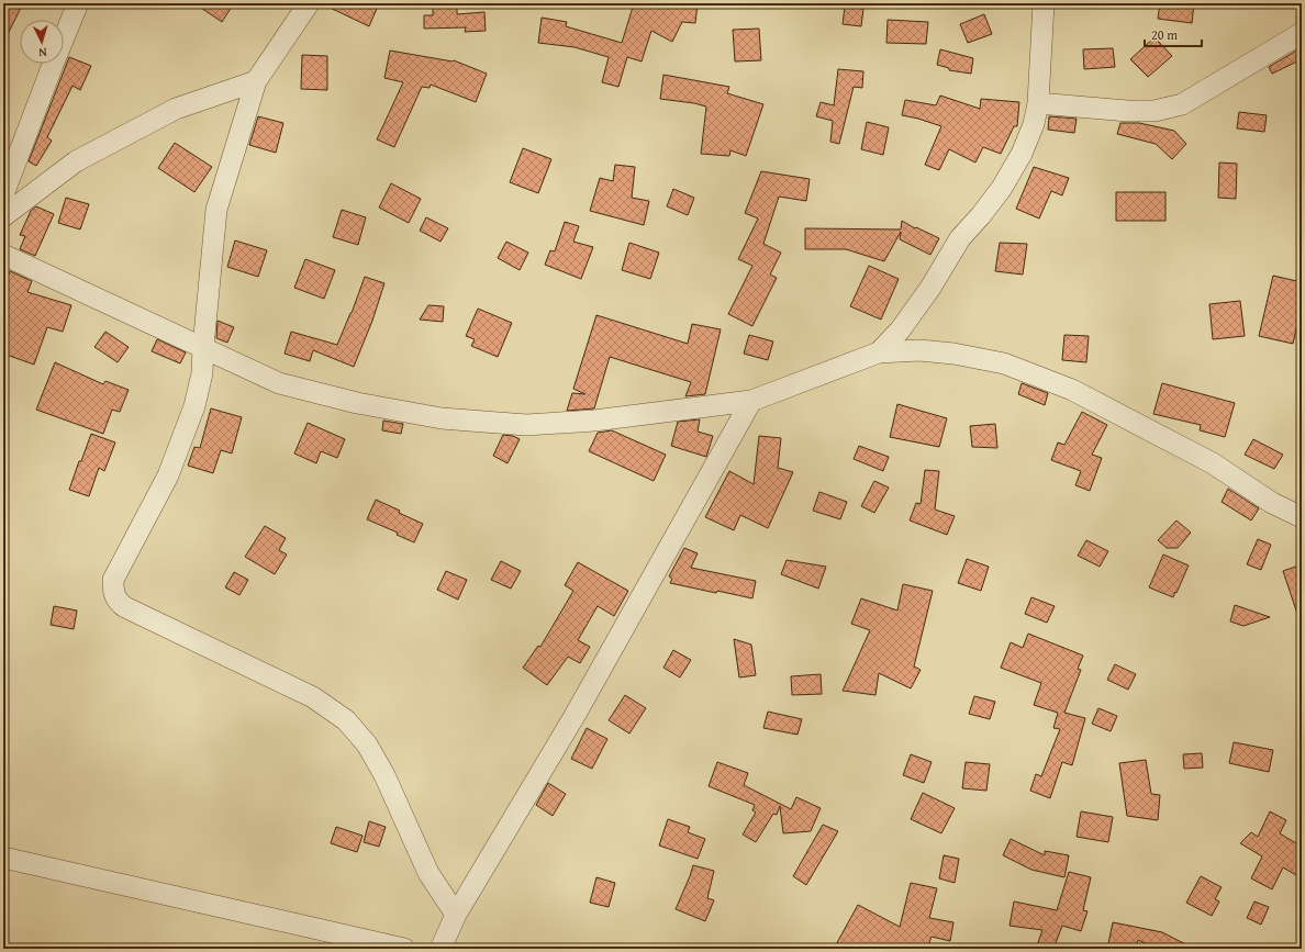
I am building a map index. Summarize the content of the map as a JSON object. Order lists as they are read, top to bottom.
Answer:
{
  "scale_bar": "20 m",
  "north": "bottom"
}
